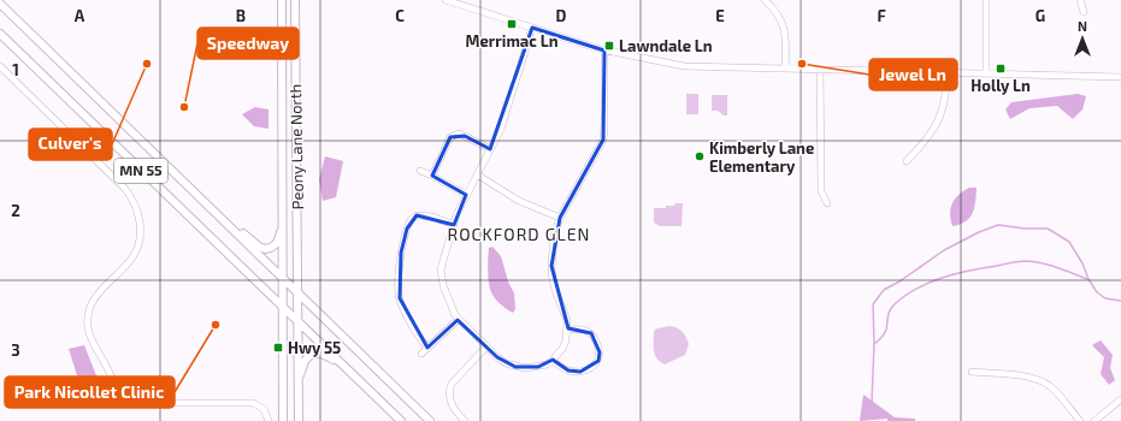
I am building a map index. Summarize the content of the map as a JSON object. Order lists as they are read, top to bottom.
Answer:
{
  "streets": {
    "main road": ["Peony Lane North", "MN 55"]
  },
  "crossings": [
    ["Peony Lane North", "MN 55"]
  ],
  "districts": ["ROCKFORD GLEN"],
  "places": {
    "transit": [
      "Merrimac Ln",
      "Lawndale Ln",
      "Holly Ln",
      "Hwy 55"
    ],
    "other": [
      "Culver's",
      "Jewel Ln",
      "Speedway",
      "Kimberly Lane Elementary",
      "Park Nicollet Clinic"
    ]
  },
  "north": "top",
  "grid": {
    "columns": [
      "A",
      "B",
      "C",
      "D",
      "E",
      "F",
      "G"
    ],
    "rows": ["1", "2", "3"]
  }
}
